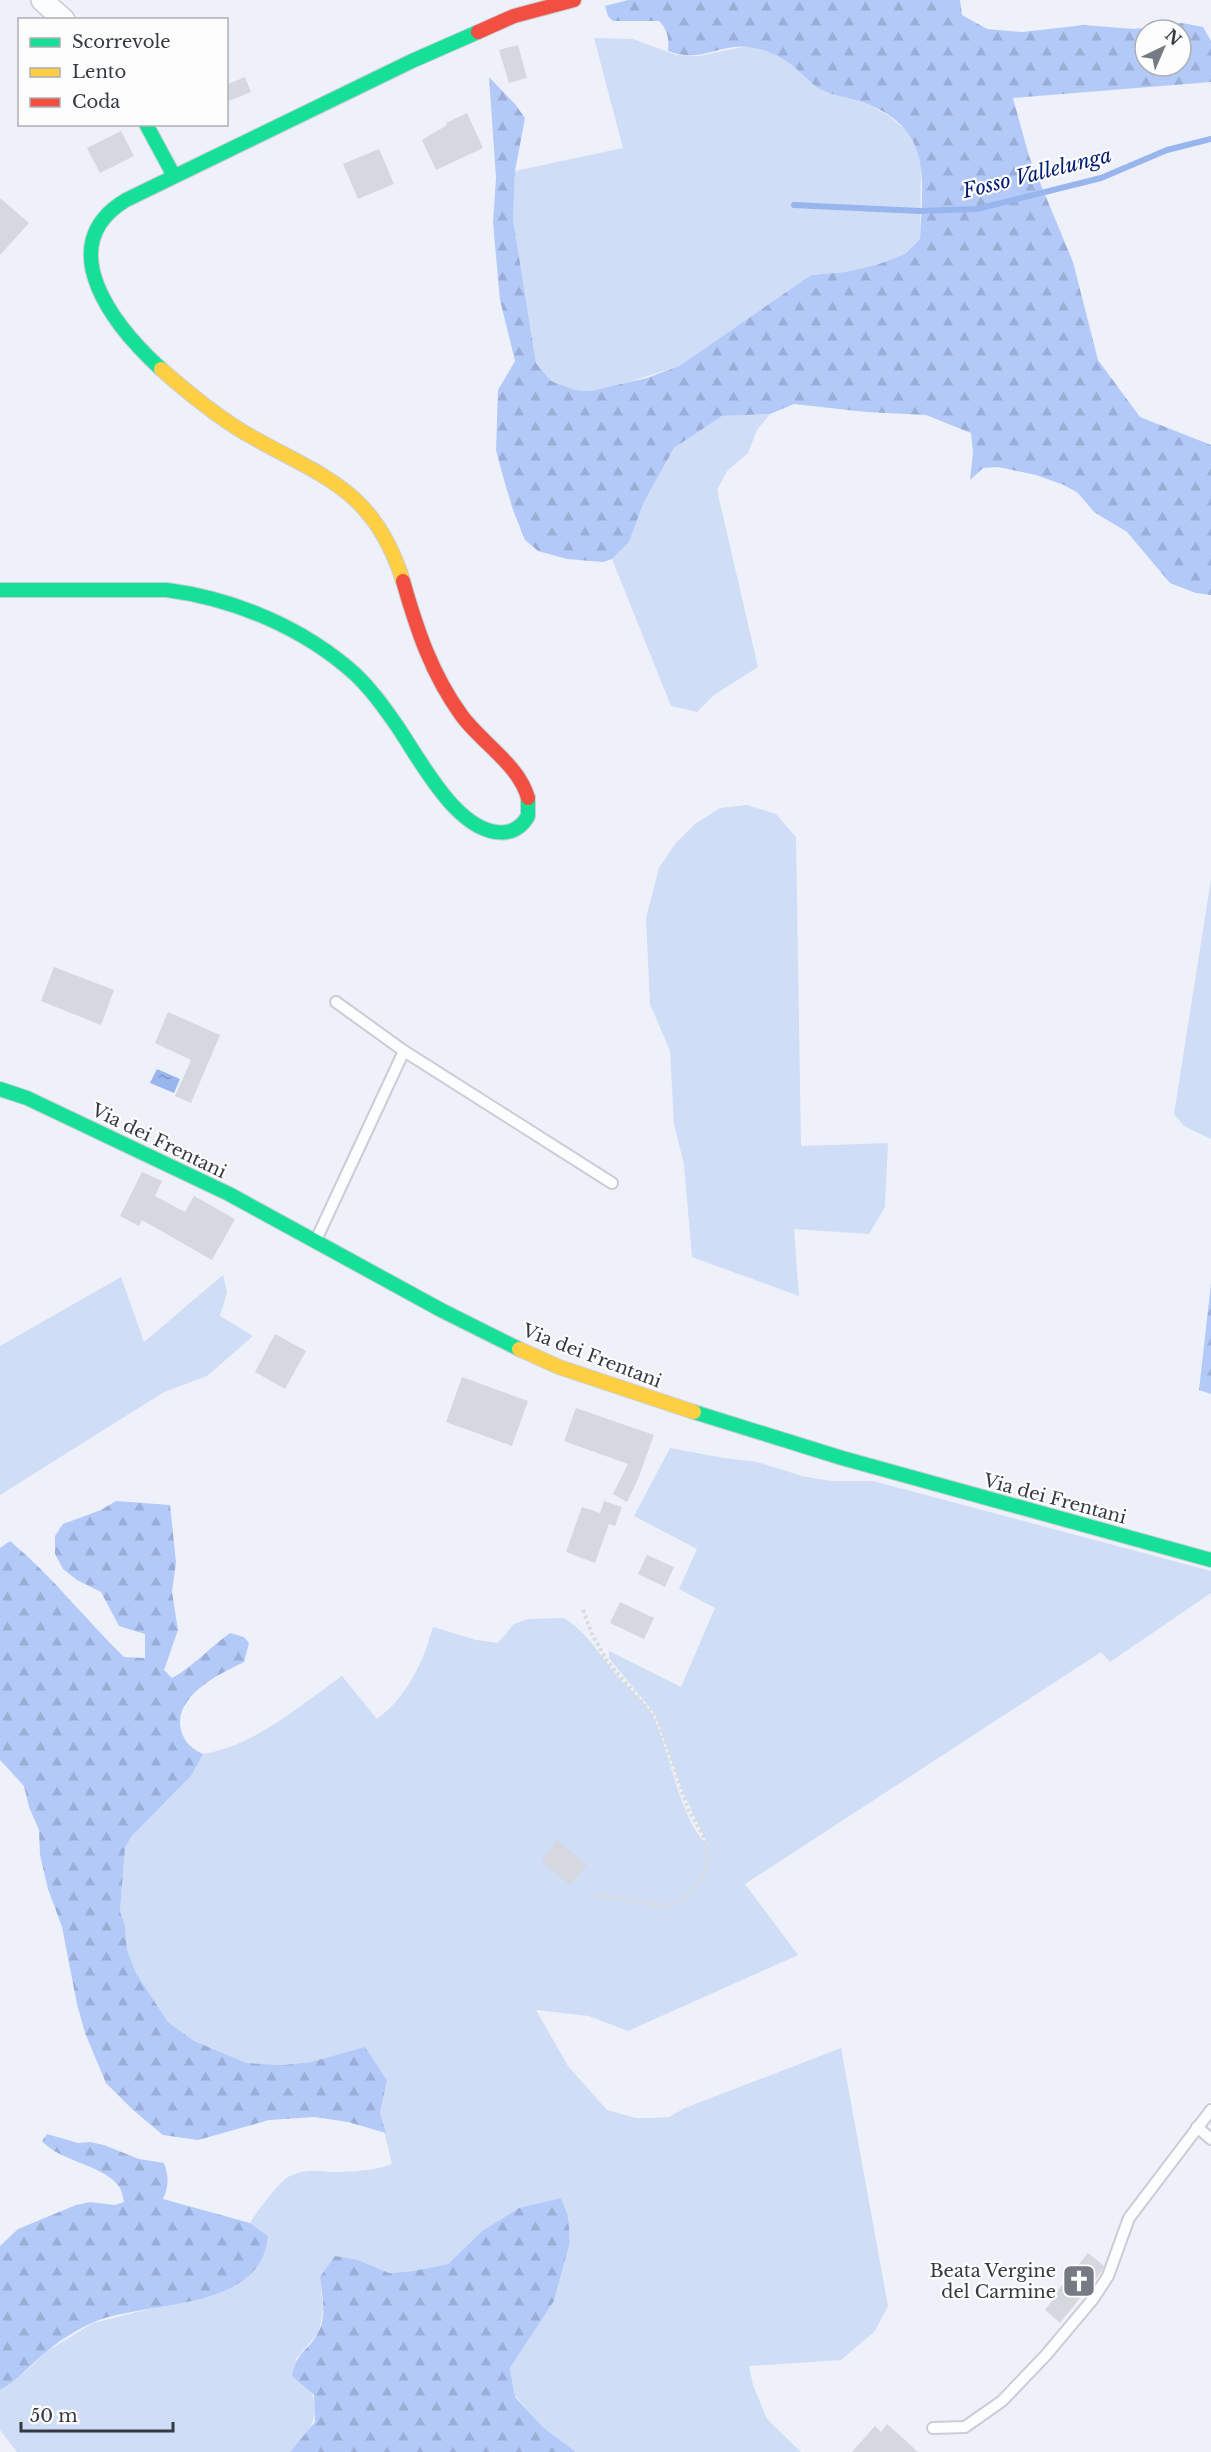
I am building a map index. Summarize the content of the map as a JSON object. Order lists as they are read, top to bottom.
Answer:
{
  "streets": {
    "street": ["Via dei Frentani"]
  },
  "water": ["Fosso Vallelunga"],
  "places": {
    "church": ["Beata Vergine del Carmine"]
  },
  "legend": ["Scorrevole", "Lento", "Coda"],
  "scale_bar": "50 m",
  "north": "top right"
}
